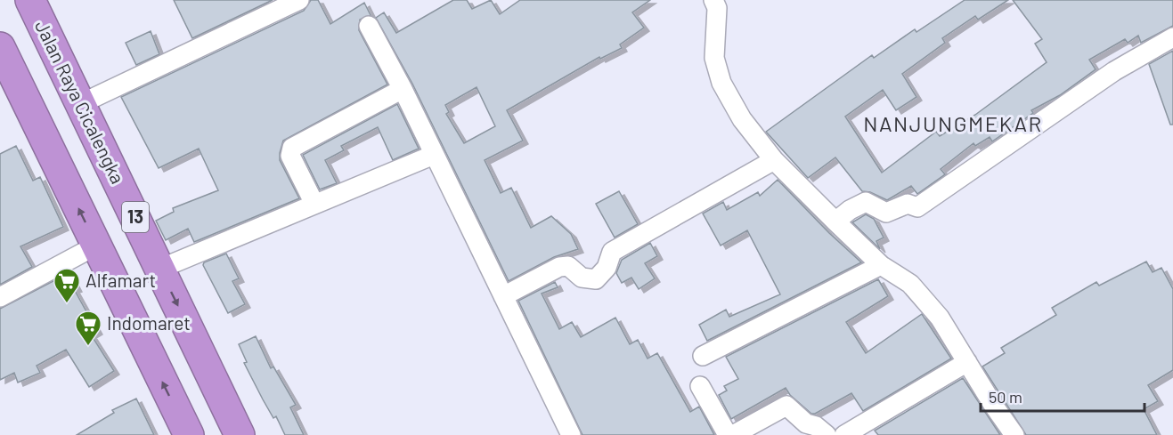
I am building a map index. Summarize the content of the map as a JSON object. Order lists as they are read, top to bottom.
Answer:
{
  "streets": {
    "highway": ["Jalan Raya Cicalengka", "13"]
  },
  "districts": ["NANJUNGMEKAR"],
  "places": {
    "supermarket": ["Alfamart", "Indomaret"]
  },
  "scale_bar": "50 m"
}
